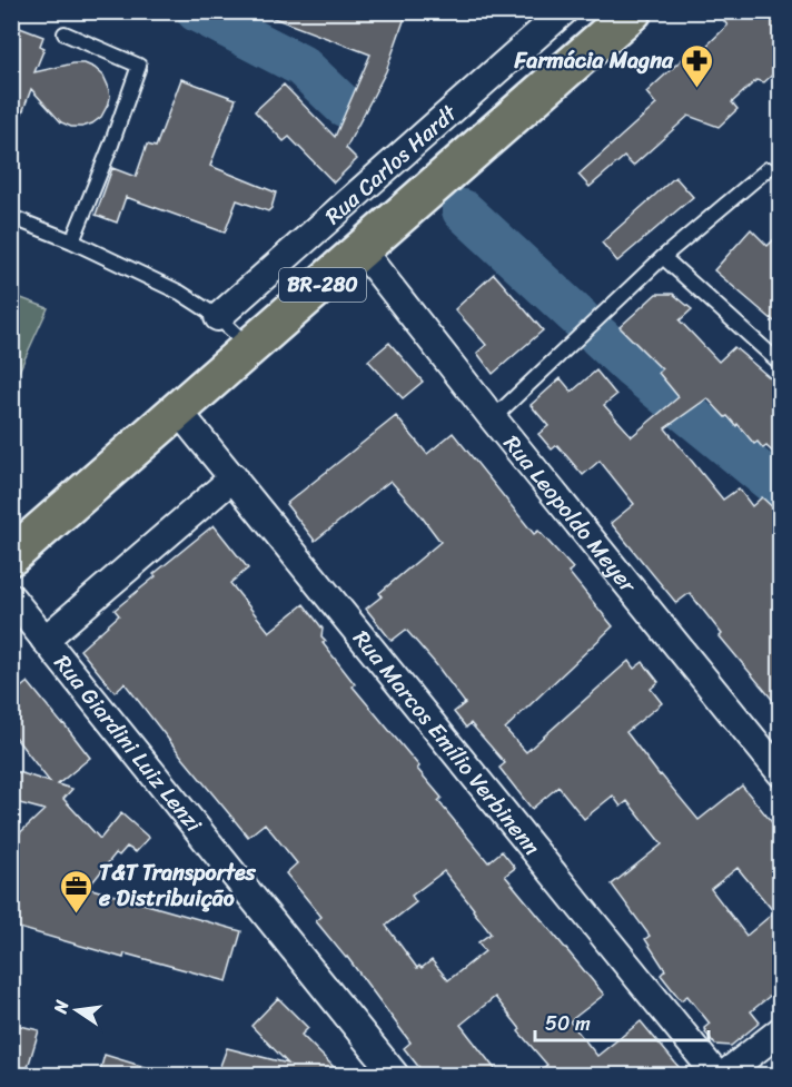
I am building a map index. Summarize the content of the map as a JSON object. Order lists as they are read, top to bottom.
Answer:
{
  "streets": {
    "highway": ["BR-280"],
    "street": [
      "Rua Carlos Hardt",
      "Rua Leopoldo Meyer",
      "Rua Giardini Luiz Lenzi",
      "Rua Marcos Emílio Verbinenn"
    ]
  },
  "crossings": [
    ["BR-280", "Rua Leopoldo Meyer"],
    ["BR-280", "Rua Marcos Emílio Verbinenn"]
  ],
  "places": {
    "pharmacy": ["Farmácia Magna"],
    "office": ["T&T Transportes e Distribuição"]
  },
  "scale_bar": "50 m",
  "north": "left"
}
